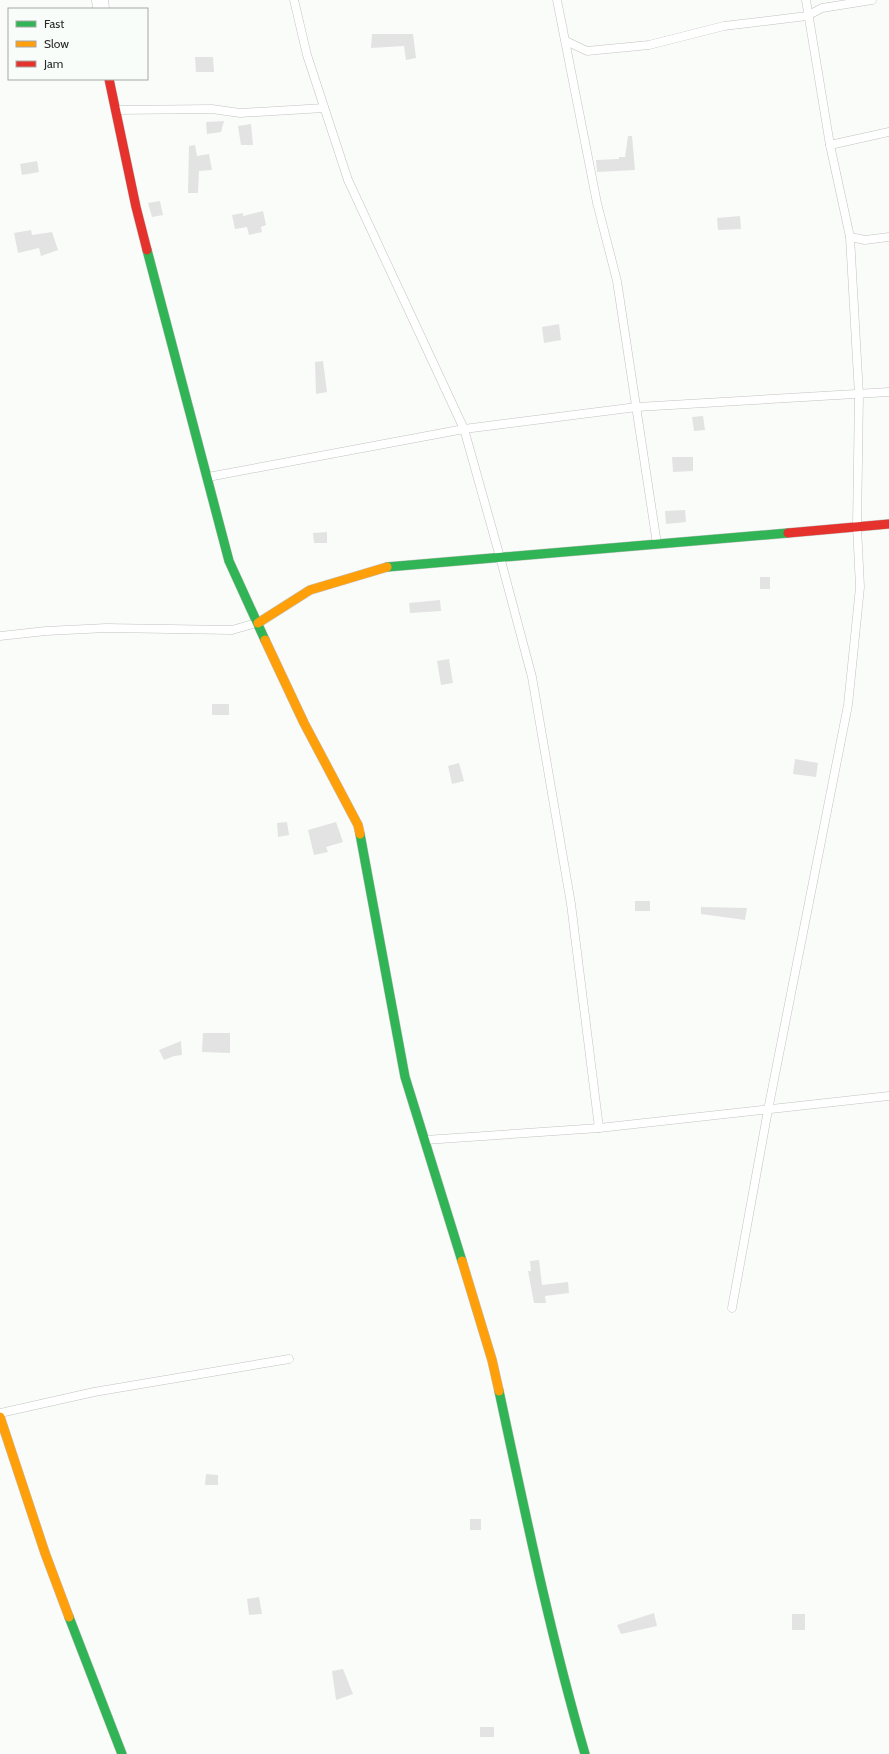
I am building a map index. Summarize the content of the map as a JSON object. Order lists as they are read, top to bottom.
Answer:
{
  "legend": ["Fast", "Slow", "Jam"]
}
